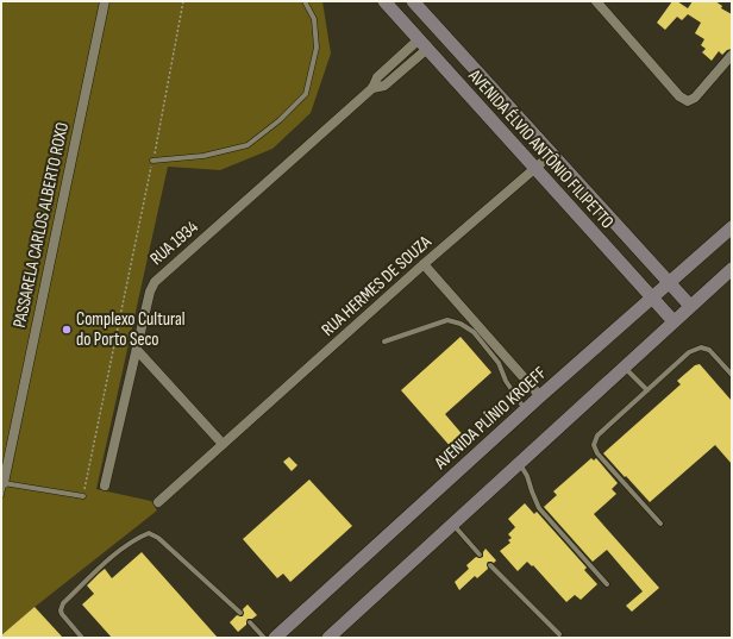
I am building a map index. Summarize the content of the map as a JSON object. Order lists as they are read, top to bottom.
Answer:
{
  "streets": {
    "main road": ["AVENIDA ÉLVIO ANTÔNIO FILIPETTO", "AVENIDA PLÍNIO KROEFF"],
    "street": ["PASSARELA CARLOS ALBERTO ROXO", "RUA 1934", "RUA HERMES DE SOUZA"]
  },
  "crossings": [
    ["AVENIDA ÉLVIO ANTÔNIO FILIPETTO", "RUA 1934"],
    ["AVENIDA ÉLVIO ANTÔNIO FILIPETTO", "RUA HERMES DE SOUZA"],
    ["AVENIDA ÉLVIO ANTÔNIO FILIPETTO", "AVENIDA PLÍNIO KROEFF"]
  ],
  "places": ["Complexo Cultural do Porto Seco"]
}
